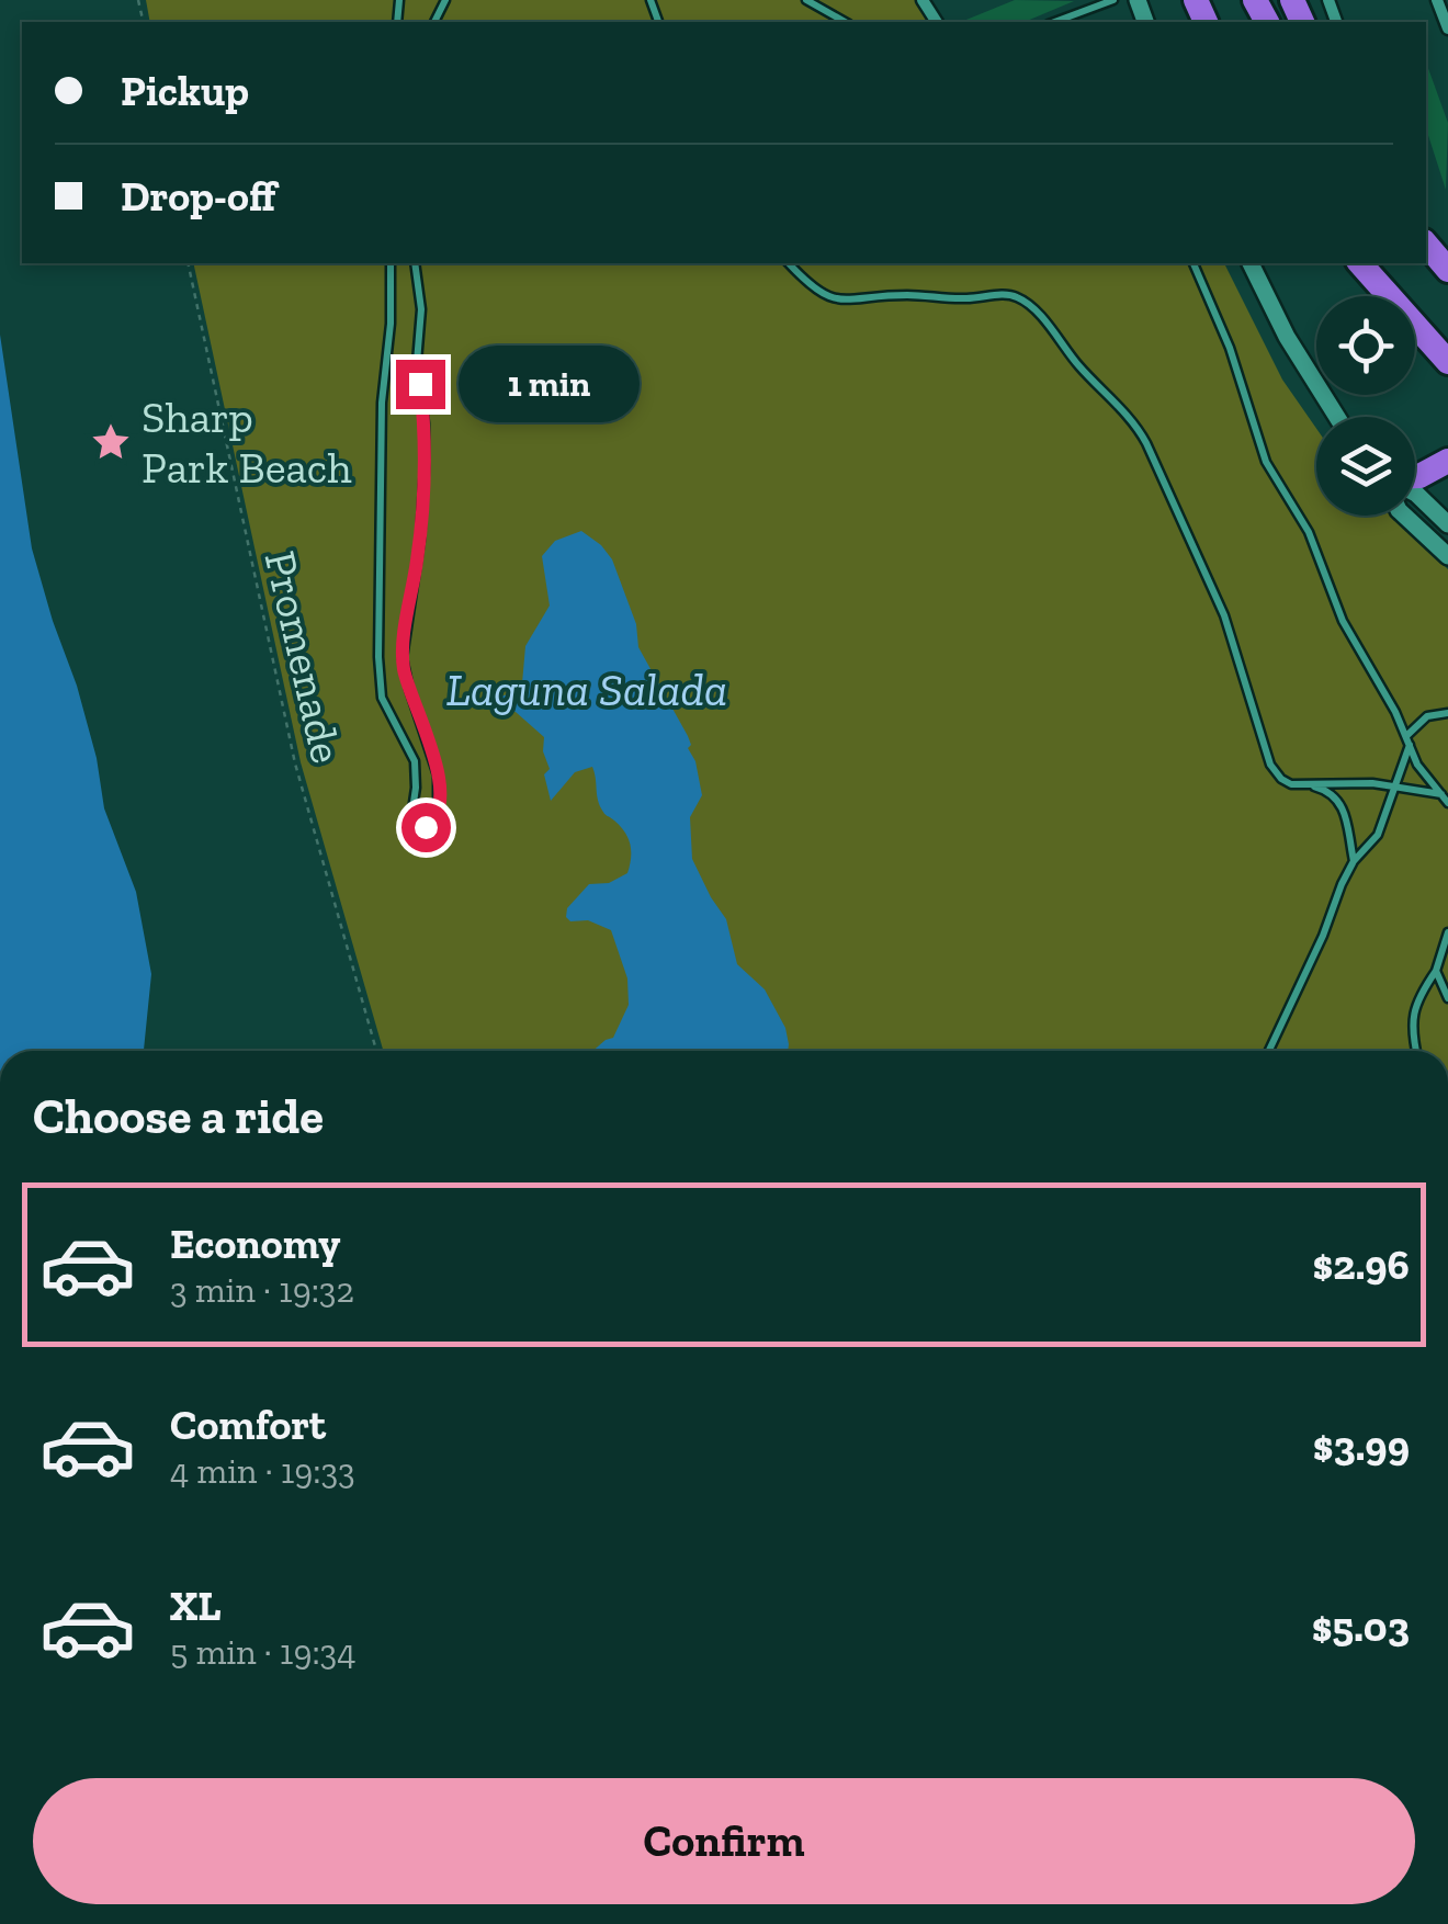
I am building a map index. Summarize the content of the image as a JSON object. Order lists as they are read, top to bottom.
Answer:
{
  "streets": {
    "path": ["Promenade"]
  },
  "water": ["Laguna Salada"],
  "places": {
    "place": ["Sharp Park Beach"]
  },
  "page": {
    "banner": ["Pickup", "Drop-off"],
    "bubble": "1 min",
    "heading": "Choose a ride",
    "list": [
      {
        "name": "Economy",
        "note": "3 min · 19:32",
        "value": "$2.96"
      },
      {
        "name": "Comfort",
        "note": "4 min · 19:33",
        "value": "$3.99"
      },
      {
        "name": "XL",
        "note": "5 min · 19:34",
        "value": "$5.03"
      }
    ],
    "buttons": "Confirm"
  }
}
